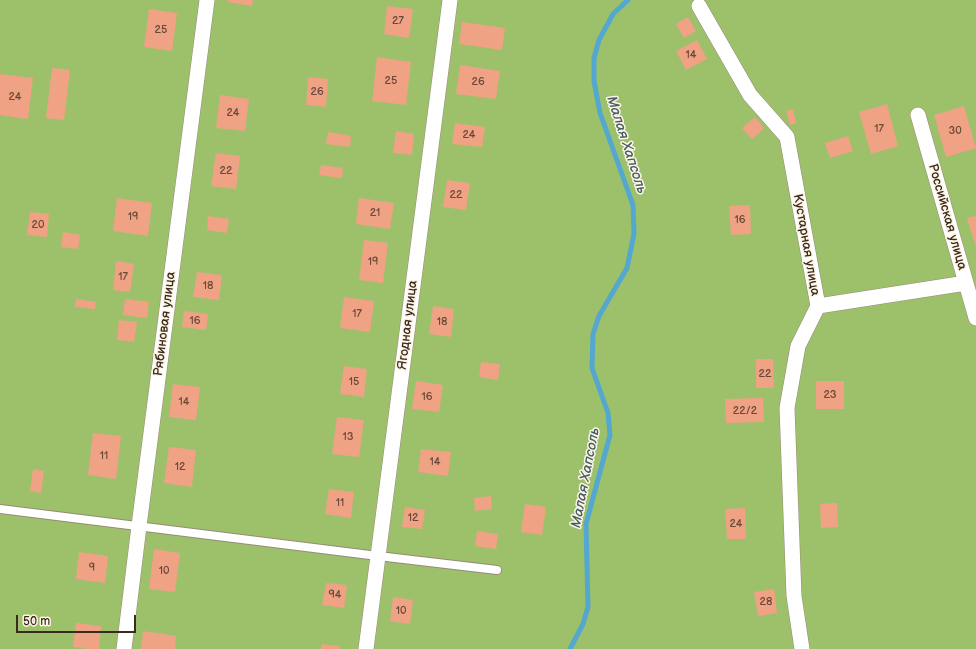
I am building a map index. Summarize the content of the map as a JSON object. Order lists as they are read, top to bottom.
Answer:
{
  "streets": {
    "street": [
      "Российская улица",
      "Кустарная улица",
      "Рябиновая улица",
      "Ягодная улица"
    ]
  },
  "water": ["Малая Хапсоль"],
  "house_numbers": [
    "27",
    "25",
    "14",
    "25",
    "26",
    "26",
    "24",
    "24",
    "17",
    "30",
    "24",
    "22",
    "22",
    "21",
    "19",
    "16",
    "20",
    "19",
    "17",
    "18",
    "17",
    "16",
    "18",
    "22",
    "15",
    "23",
    "16",
    "14",
    "22/2",
    "13",
    "11",
    "14",
    "12",
    "11",
    "12",
    "24",
    "9",
    "10",
    "94",
    "28",
    "10"
  ],
  "scale_bar": "50 m"
}
